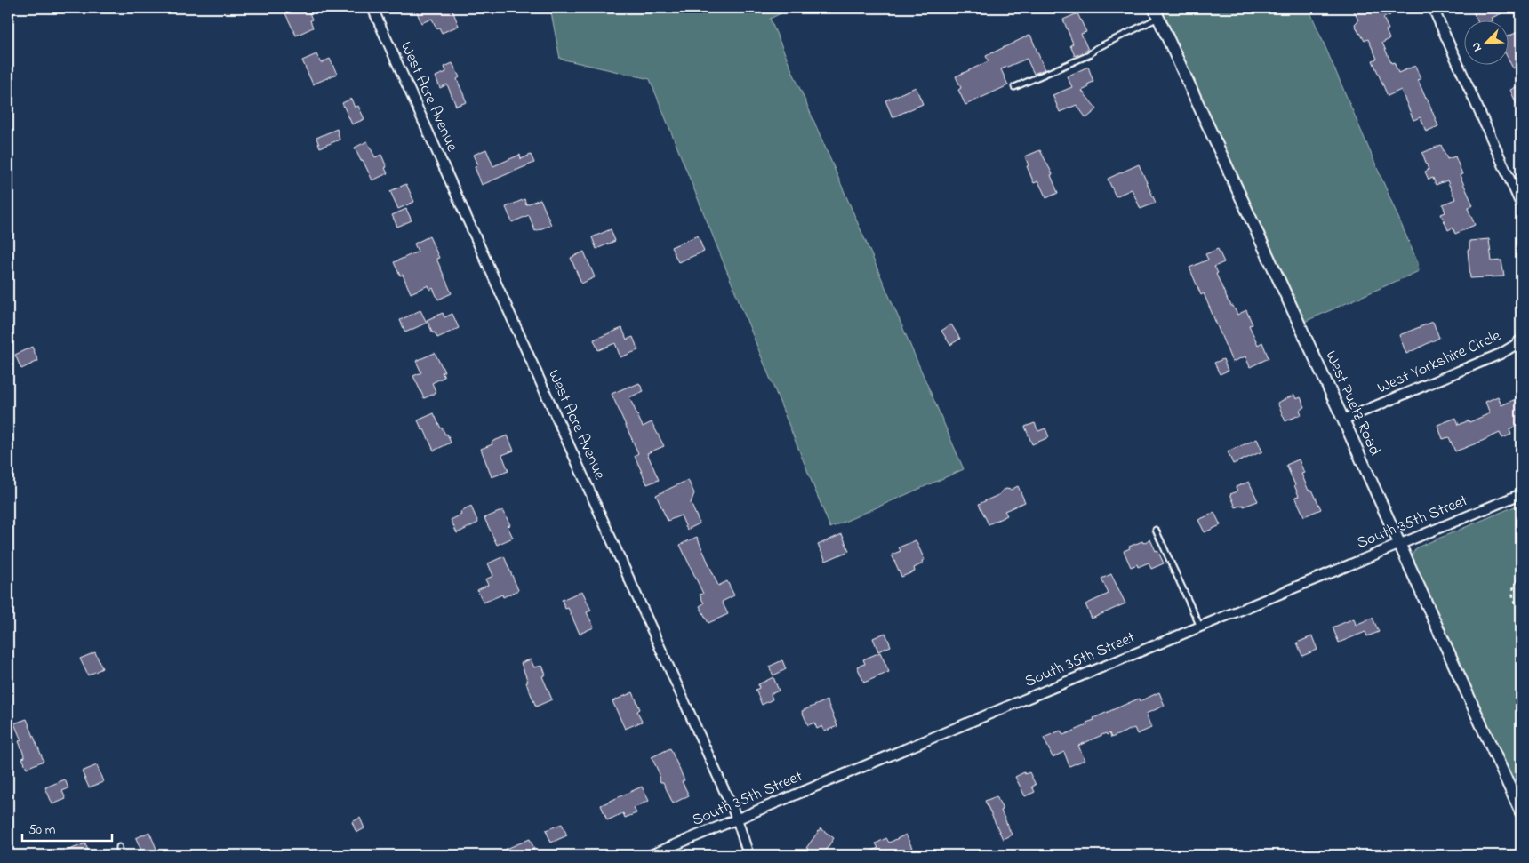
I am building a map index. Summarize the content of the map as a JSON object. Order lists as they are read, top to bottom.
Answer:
{
  "streets": {
    "street": [
      "West Acre Avenue",
      "West Yorkshire Circle",
      "West Puetz Road",
      "South 35th Street"
    ]
  },
  "crossings": [
    ["West Acre Avenue", "South 35th Street"],
    ["West Yorkshire Circle", "West Puetz Road"],
    ["West Puetz Road", "South 35th Street"]
  ],
  "scale_bar": "50 m",
  "north": "bottom left"
}
